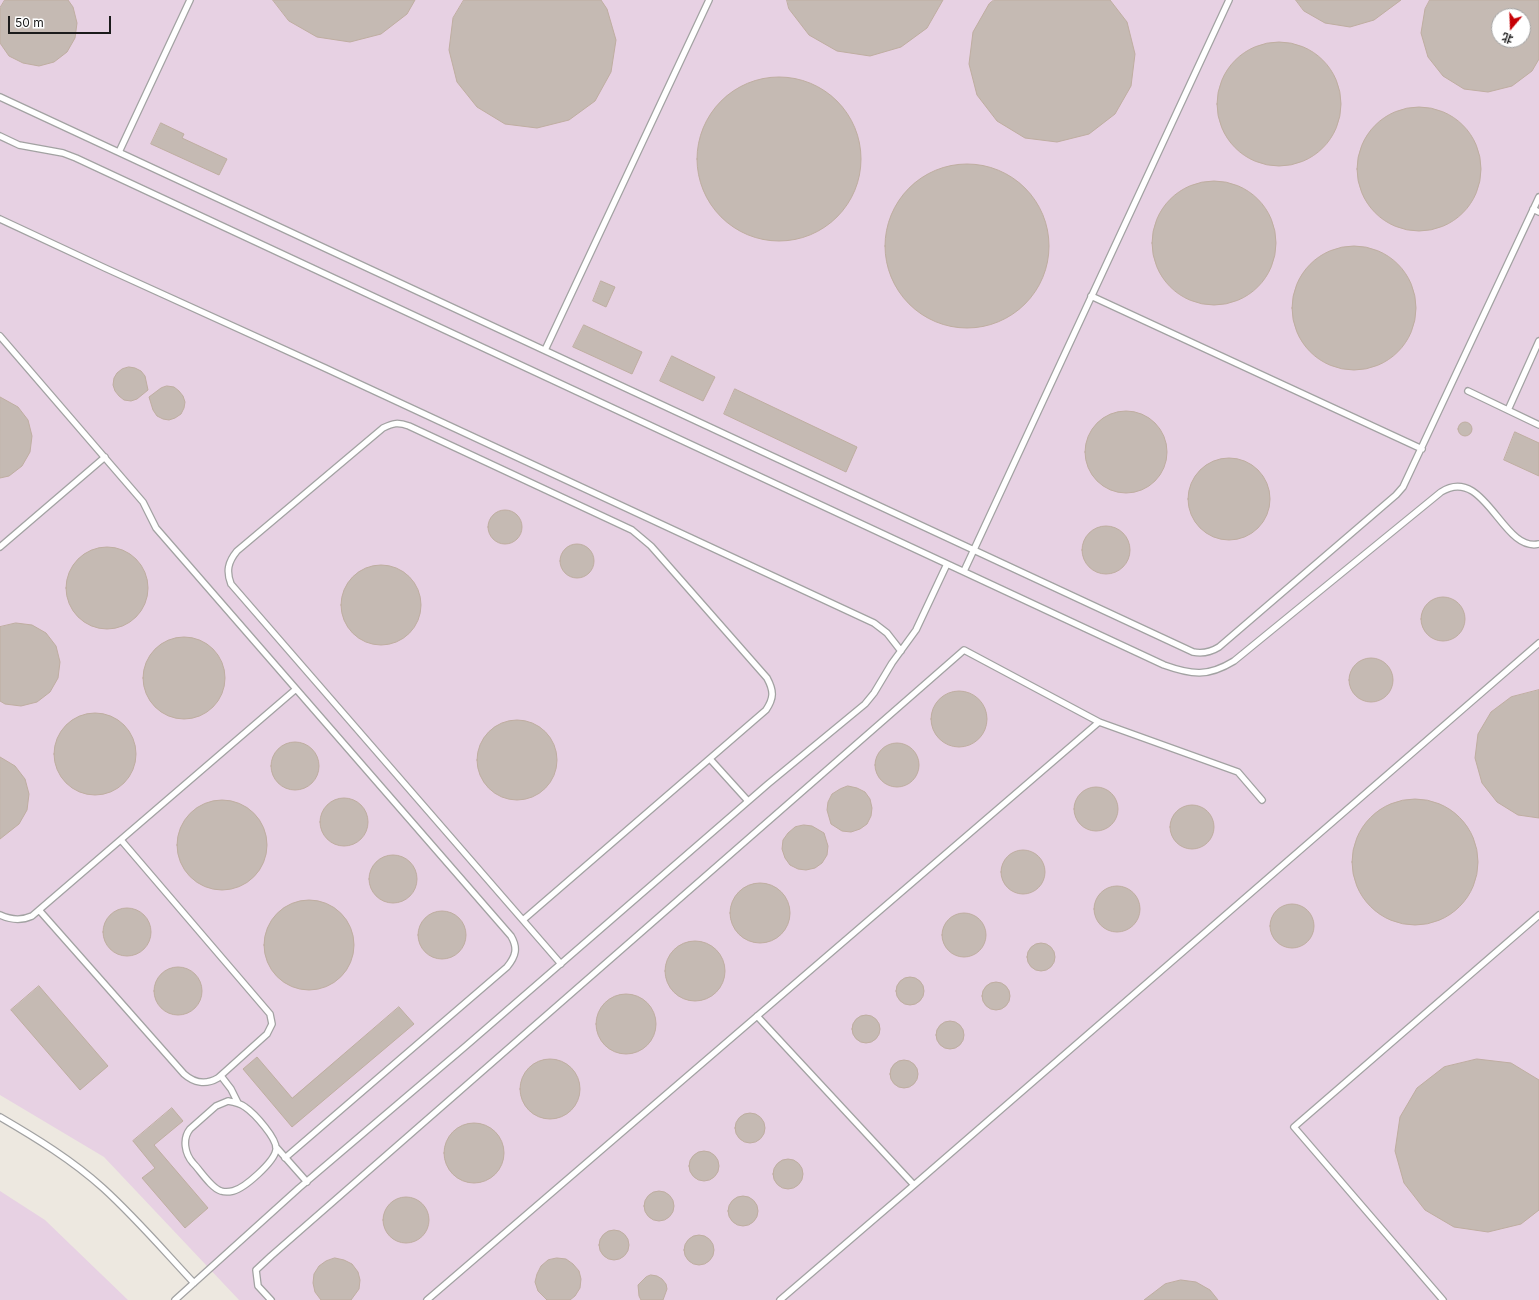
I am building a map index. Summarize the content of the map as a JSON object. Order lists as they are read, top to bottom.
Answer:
{
  "scale_bar": "50 m",
  "north": "bottom"
}
